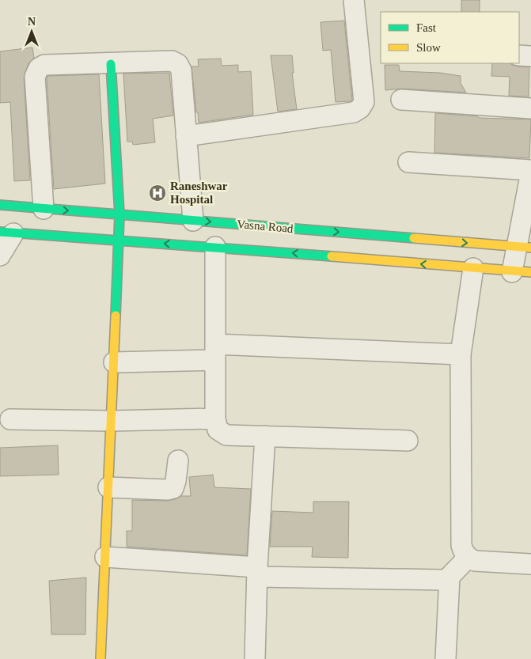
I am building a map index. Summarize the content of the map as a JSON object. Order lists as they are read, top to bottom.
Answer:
{
  "streets": {
    "main road": ["Vasna Road"]
  },
  "places": {
    "hospital": ["Raneshwar Hospital"]
  },
  "legend": ["Fast", "Slow"],
  "north": "top"
}
